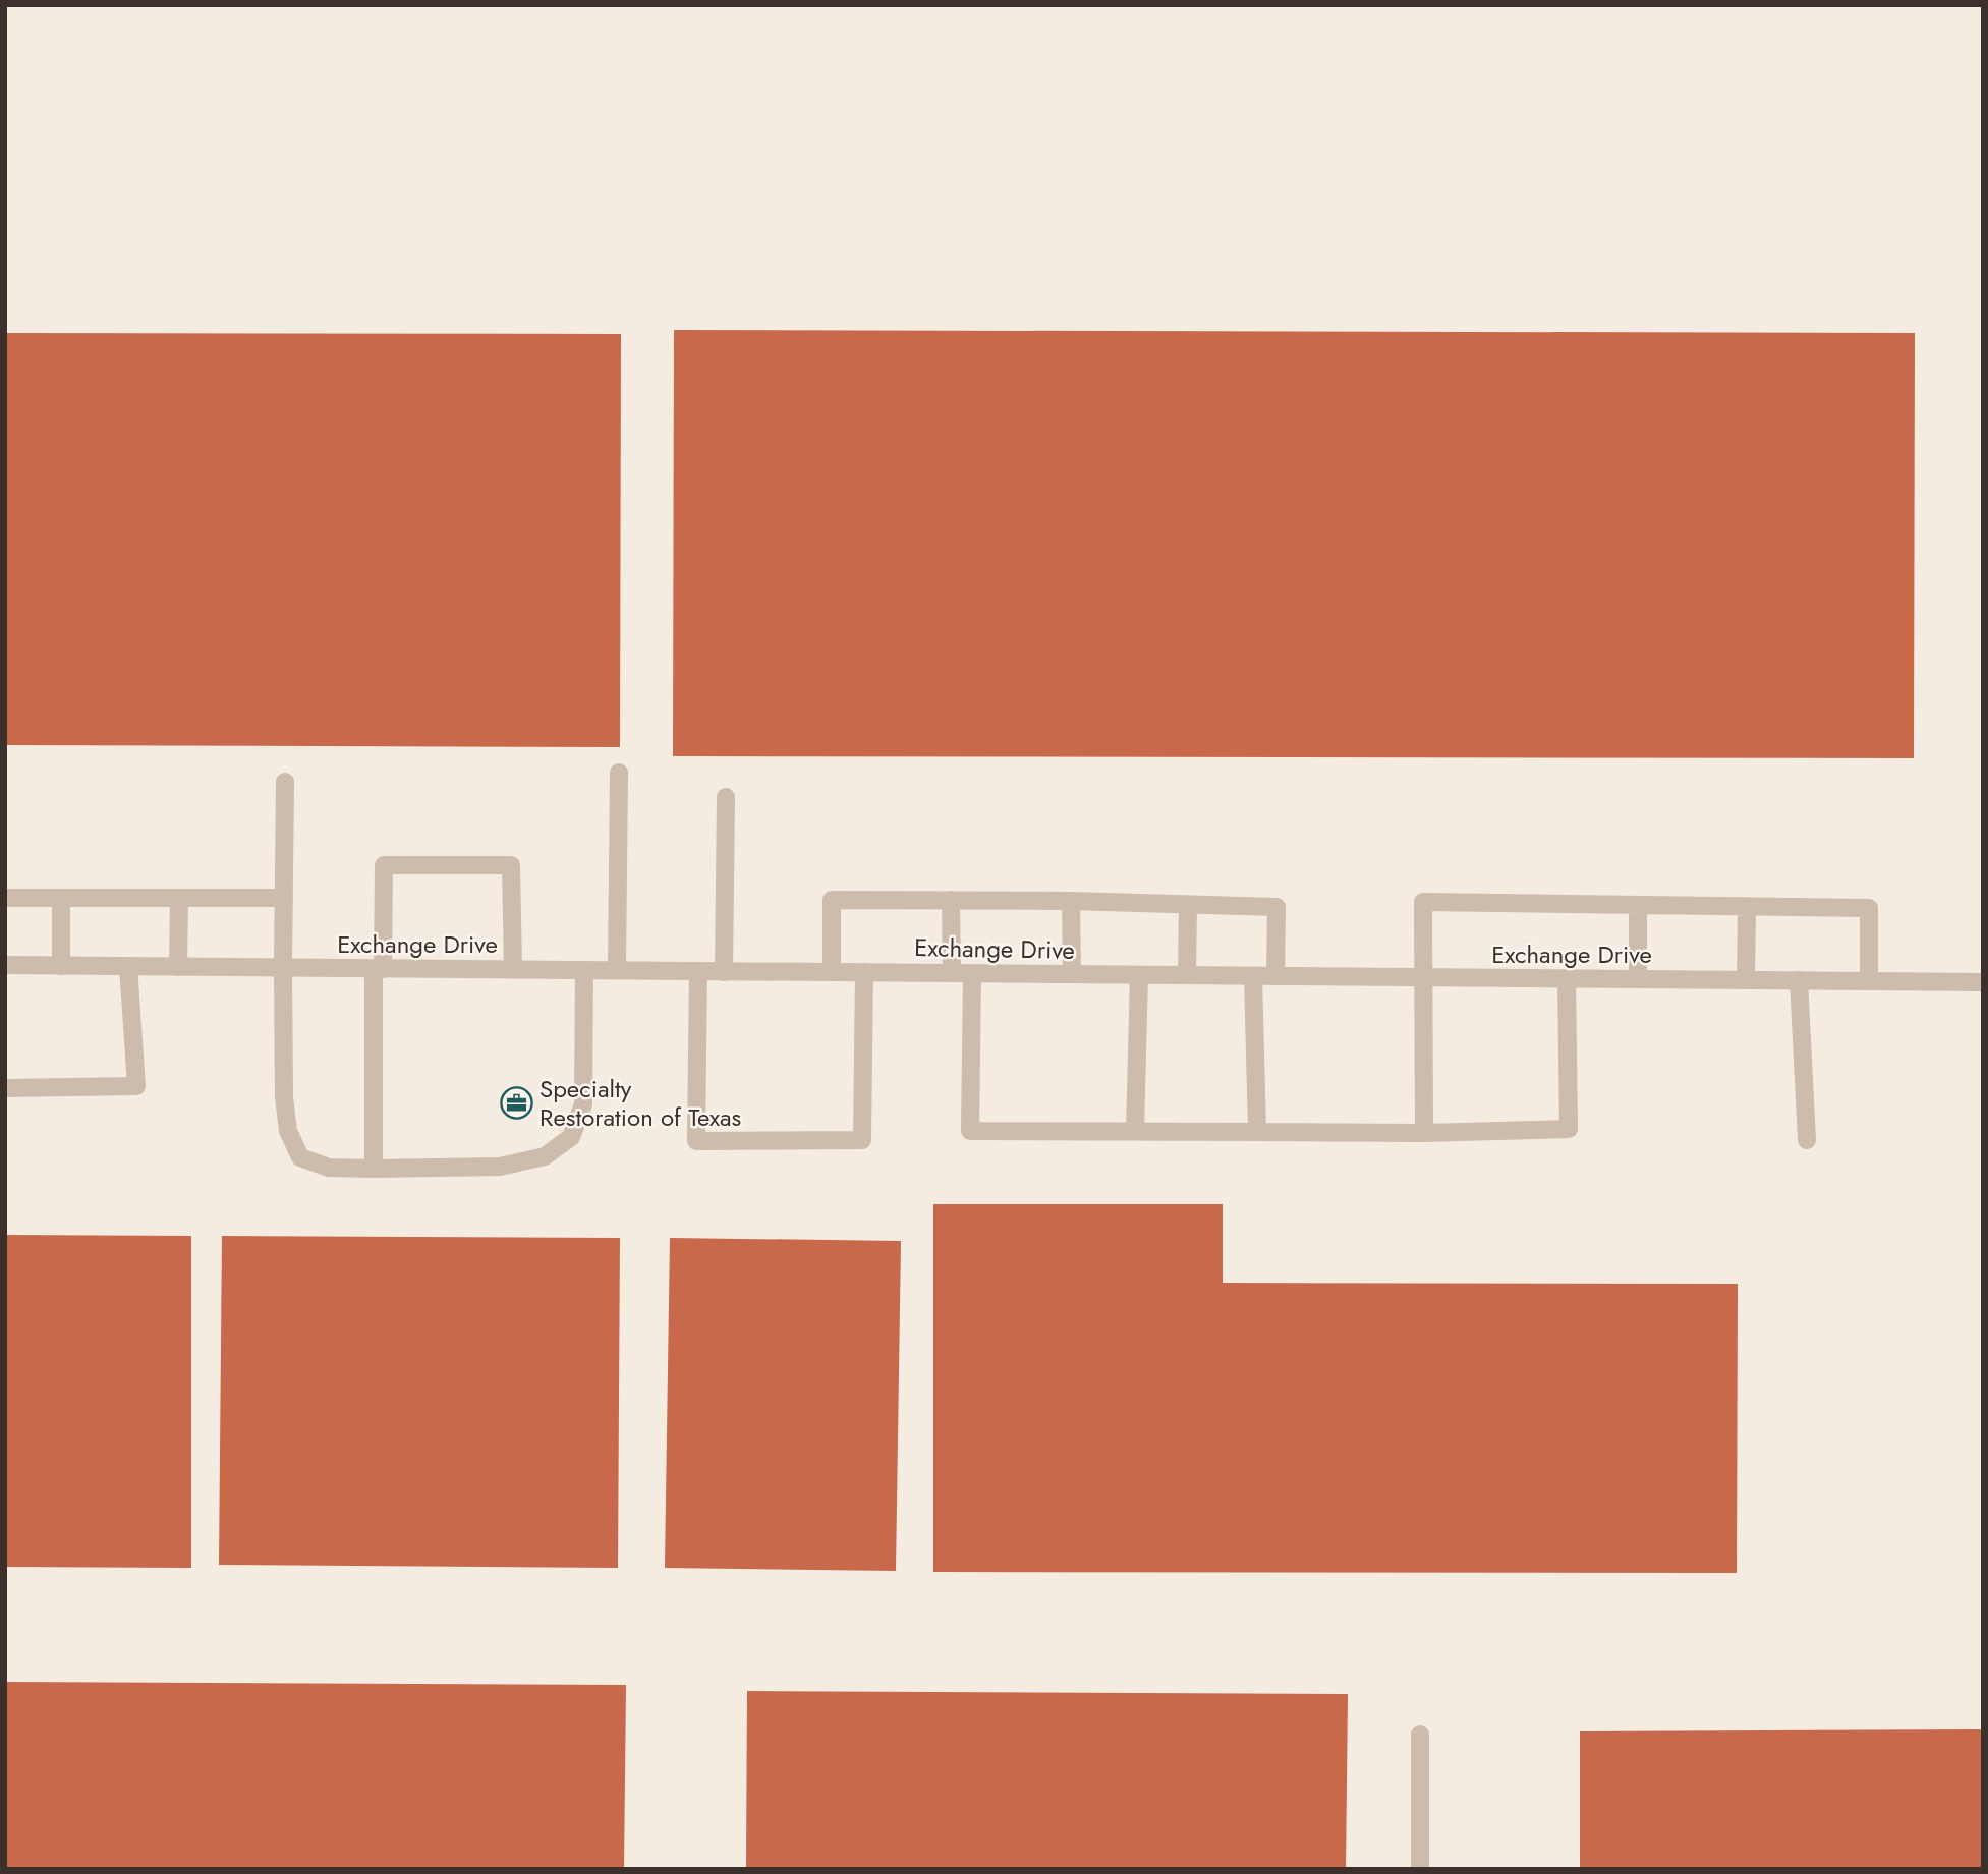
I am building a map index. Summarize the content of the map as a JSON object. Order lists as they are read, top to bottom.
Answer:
{
  "streets": {
    "street": ["Exchange Drive"]
  },
  "places": {
    "office": ["Specialty Restoration of Texas"]
  }
}
